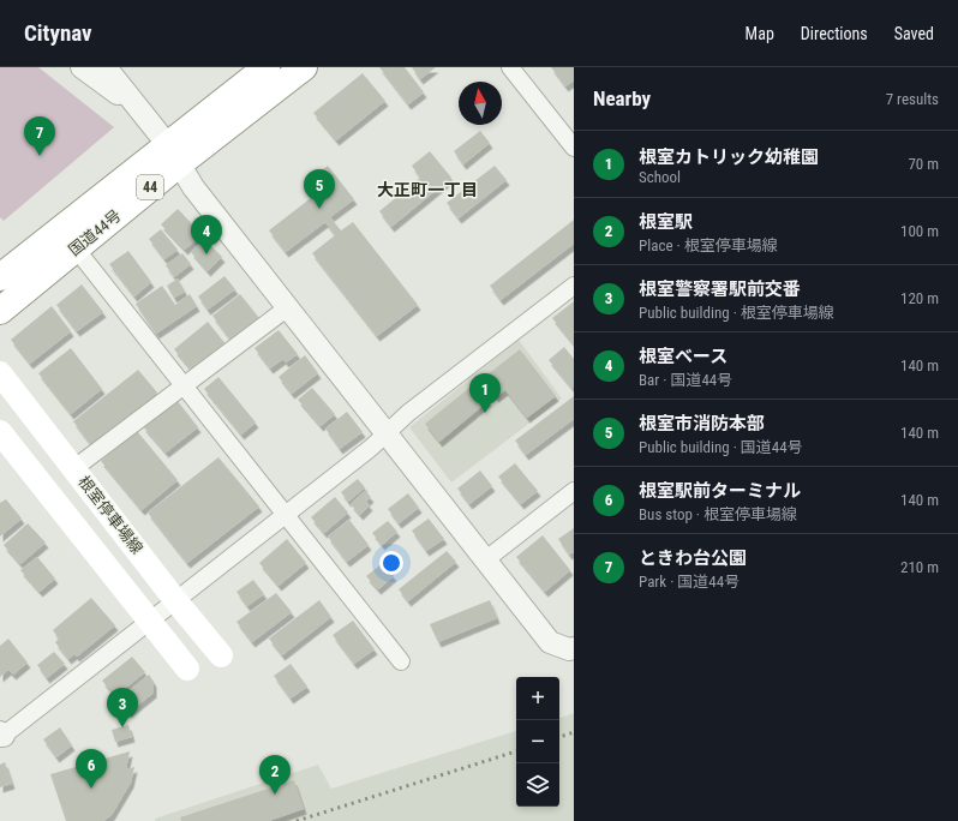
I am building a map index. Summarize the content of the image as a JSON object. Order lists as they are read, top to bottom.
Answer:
{
  "streets": {
    "highway": ["44", "国道44号"],
    "main road": ["根室停車場線"]
  },
  "districts": ["大正町一丁目"],
  "north": "top",
  "page": {
    "header": "Citynav",
    "nav": ["Map", "Directions", "Saved"],
    "heading": ["Nearby", "7 results"],
    "pins": [
      "7",
      "5",
      "4",
      "1",
      "3",
      "6",
      "2"
    ],
    "list": [
      {
        "mark": "1",
        "name": "根室カトリック幼稚園",
        "note": "School",
        "value": "70 m"
      },
      {
        "mark": "2",
        "name": "根室駅",
        "note": "Place · 根室停車場線",
        "value": "100 m"
      },
      {
        "mark": "3",
        "name": "根室警察署駅前交番",
        "note": "Public building · 根室停車場線",
        "value": "120 m"
      },
      {
        "mark": "4",
        "name": "根室ベース",
        "note": "Bar · 国道44号",
        "value": "140 m"
      },
      {
        "mark": "5",
        "name": "根室市消防本部",
        "note": "Public building · 国道44号",
        "value": "140 m"
      },
      {
        "mark": "6",
        "name": "根室駅前ターミナル",
        "note": "Bus stop · 根室停車場線",
        "value": "140 m"
      },
      {
        "mark": "7",
        "name": "ときわ台公園",
        "note": "Park · 国道44号",
        "value": "210 m"
      }
    ],
    "map_buttons": ["+", "−"]
  }
}
